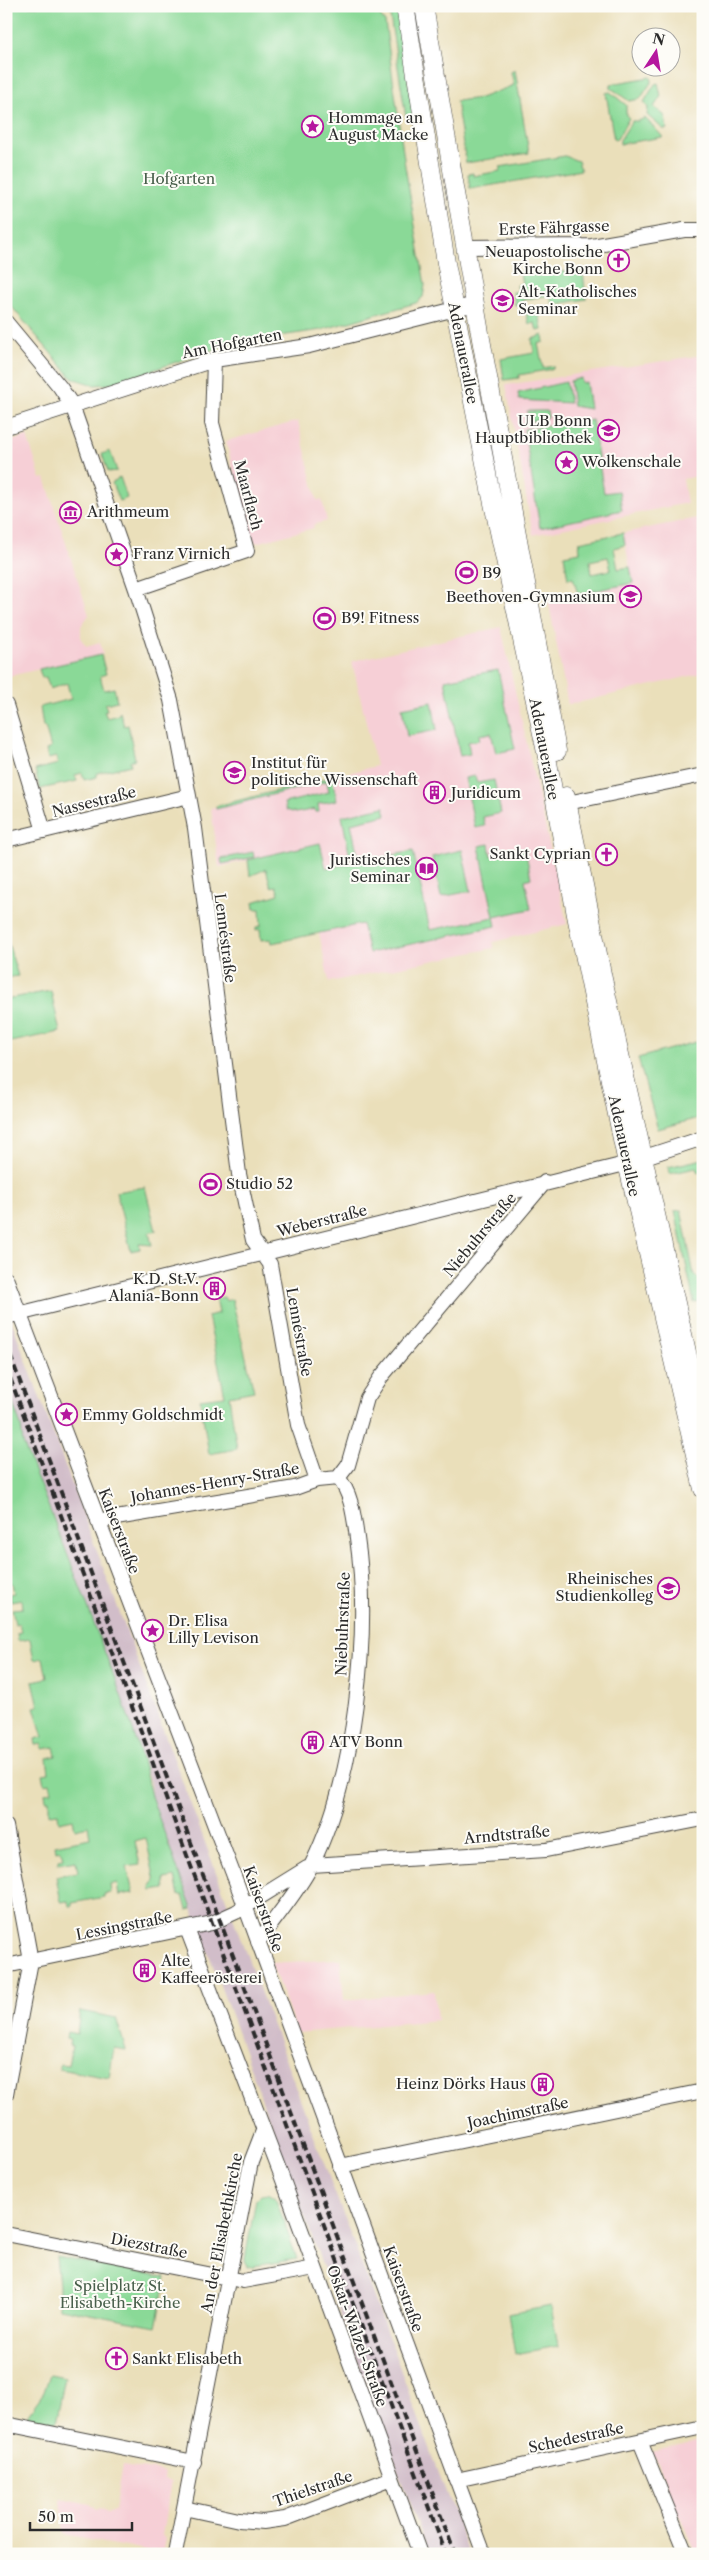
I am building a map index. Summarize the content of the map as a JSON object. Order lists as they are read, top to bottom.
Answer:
{
  "streets": {
    "main road": ["Adenauerallee"],
    "street": [
      "Erste Fährgasse",
      "Am Hofgarten",
      "Maarflach",
      "Nassestraße",
      "Lennéstraße",
      "Weberstraße",
      "Niebuhrstraße",
      "Johannes-Henry-Straße",
      "Kaiserstraße",
      "Arndtstraße",
      "Lessingstraße",
      "Joachimstraße",
      "An der Elisabethkirche",
      "Diezstraße",
      "Oskar-Walzel-Straße",
      "Schedestraße",
      "Thielstraße"
    ]
  },
  "crossings": [
    ["Erste Fährgasse", "Adenauerallee"],
    ["Am Hofgarten", "Adenauerallee"],
    ["Am Hofgarten", "Maarflach"],
    ["Am Hofgarten", "Lennéstraße"],
    ["Adenauerallee", "Weberstraße"],
    ["Maarflach", "Lennéstraße"],
    ["Nassestraße", "Lennéstraße"],
    ["Lennéstraße", "Weberstraße"],
    ["Lennéstraße", "Johannes-Henry-Straße"],
    ["Weberstraße", "Niebuhrstraße"],
    ["Weberstraße", "Kaiserstraße"],
    ["Niebuhrstraße", "Johannes-Henry-Straße"],
    ["Niebuhrstraße", "Kaiserstraße"],
    ["Niebuhrstraße", "Arndtstraße"],
    ["Johannes-Henry-Straße", "Kaiserstraße"],
    ["Kaiserstraße", "Lessingstraße"],
    ["Kaiserstraße", "Joachimstraße"],
    ["Kaiserstraße", "Schedestraße"],
    ["An der Elisabethkirche", "Diezstraße"],
    ["An der Elisabethkirche", "Oskar-Walzel-Straße"],
    ["An der Elisabethkirche", "Thielstraße"],
    ["Diezstraße", "Oskar-Walzel-Straße"],
    ["Oskar-Walzel-Straße", "Thielstraße"]
  ],
  "parks": ["Hofgarten", "Spielplatz St. Elisabeth-Kirche"],
  "places": {
    "place": [
      "Hommage an August Macke",
      "Wolkenschale",
      "Franz Virnich",
      "Emmy Goldschmidt",
      "Dr. Elisa Lilly Levison"
    ],
    "church": ["Neuapostolische Kirche Bonn", "Sankt Cyprian", "Sankt Elisabeth"],
    "school or university": [
      "Alt-Katholisches Seminar",
      "ULB Bonn Hauptbibliothek",
      "Beethoven-Gymnasium",
      "Institut für politische Wissenschaft",
      "Rheinisches Studienkolleg"
    ],
    "museum": ["Arithmeum"],
    "sports": ["B9", "B9! Fitness", "Studio 52"],
    "building": [
      "Juridicum",
      "K.D. St.V. Alania-Bonn",
      "ATV Bonn",
      "Alte Kaffeerösterei",
      "Heinz Dörks Haus"
    ],
    "library": ["Juristisches Seminar"]
  },
  "scale_bar": "50 m",
  "north": "top"
}
